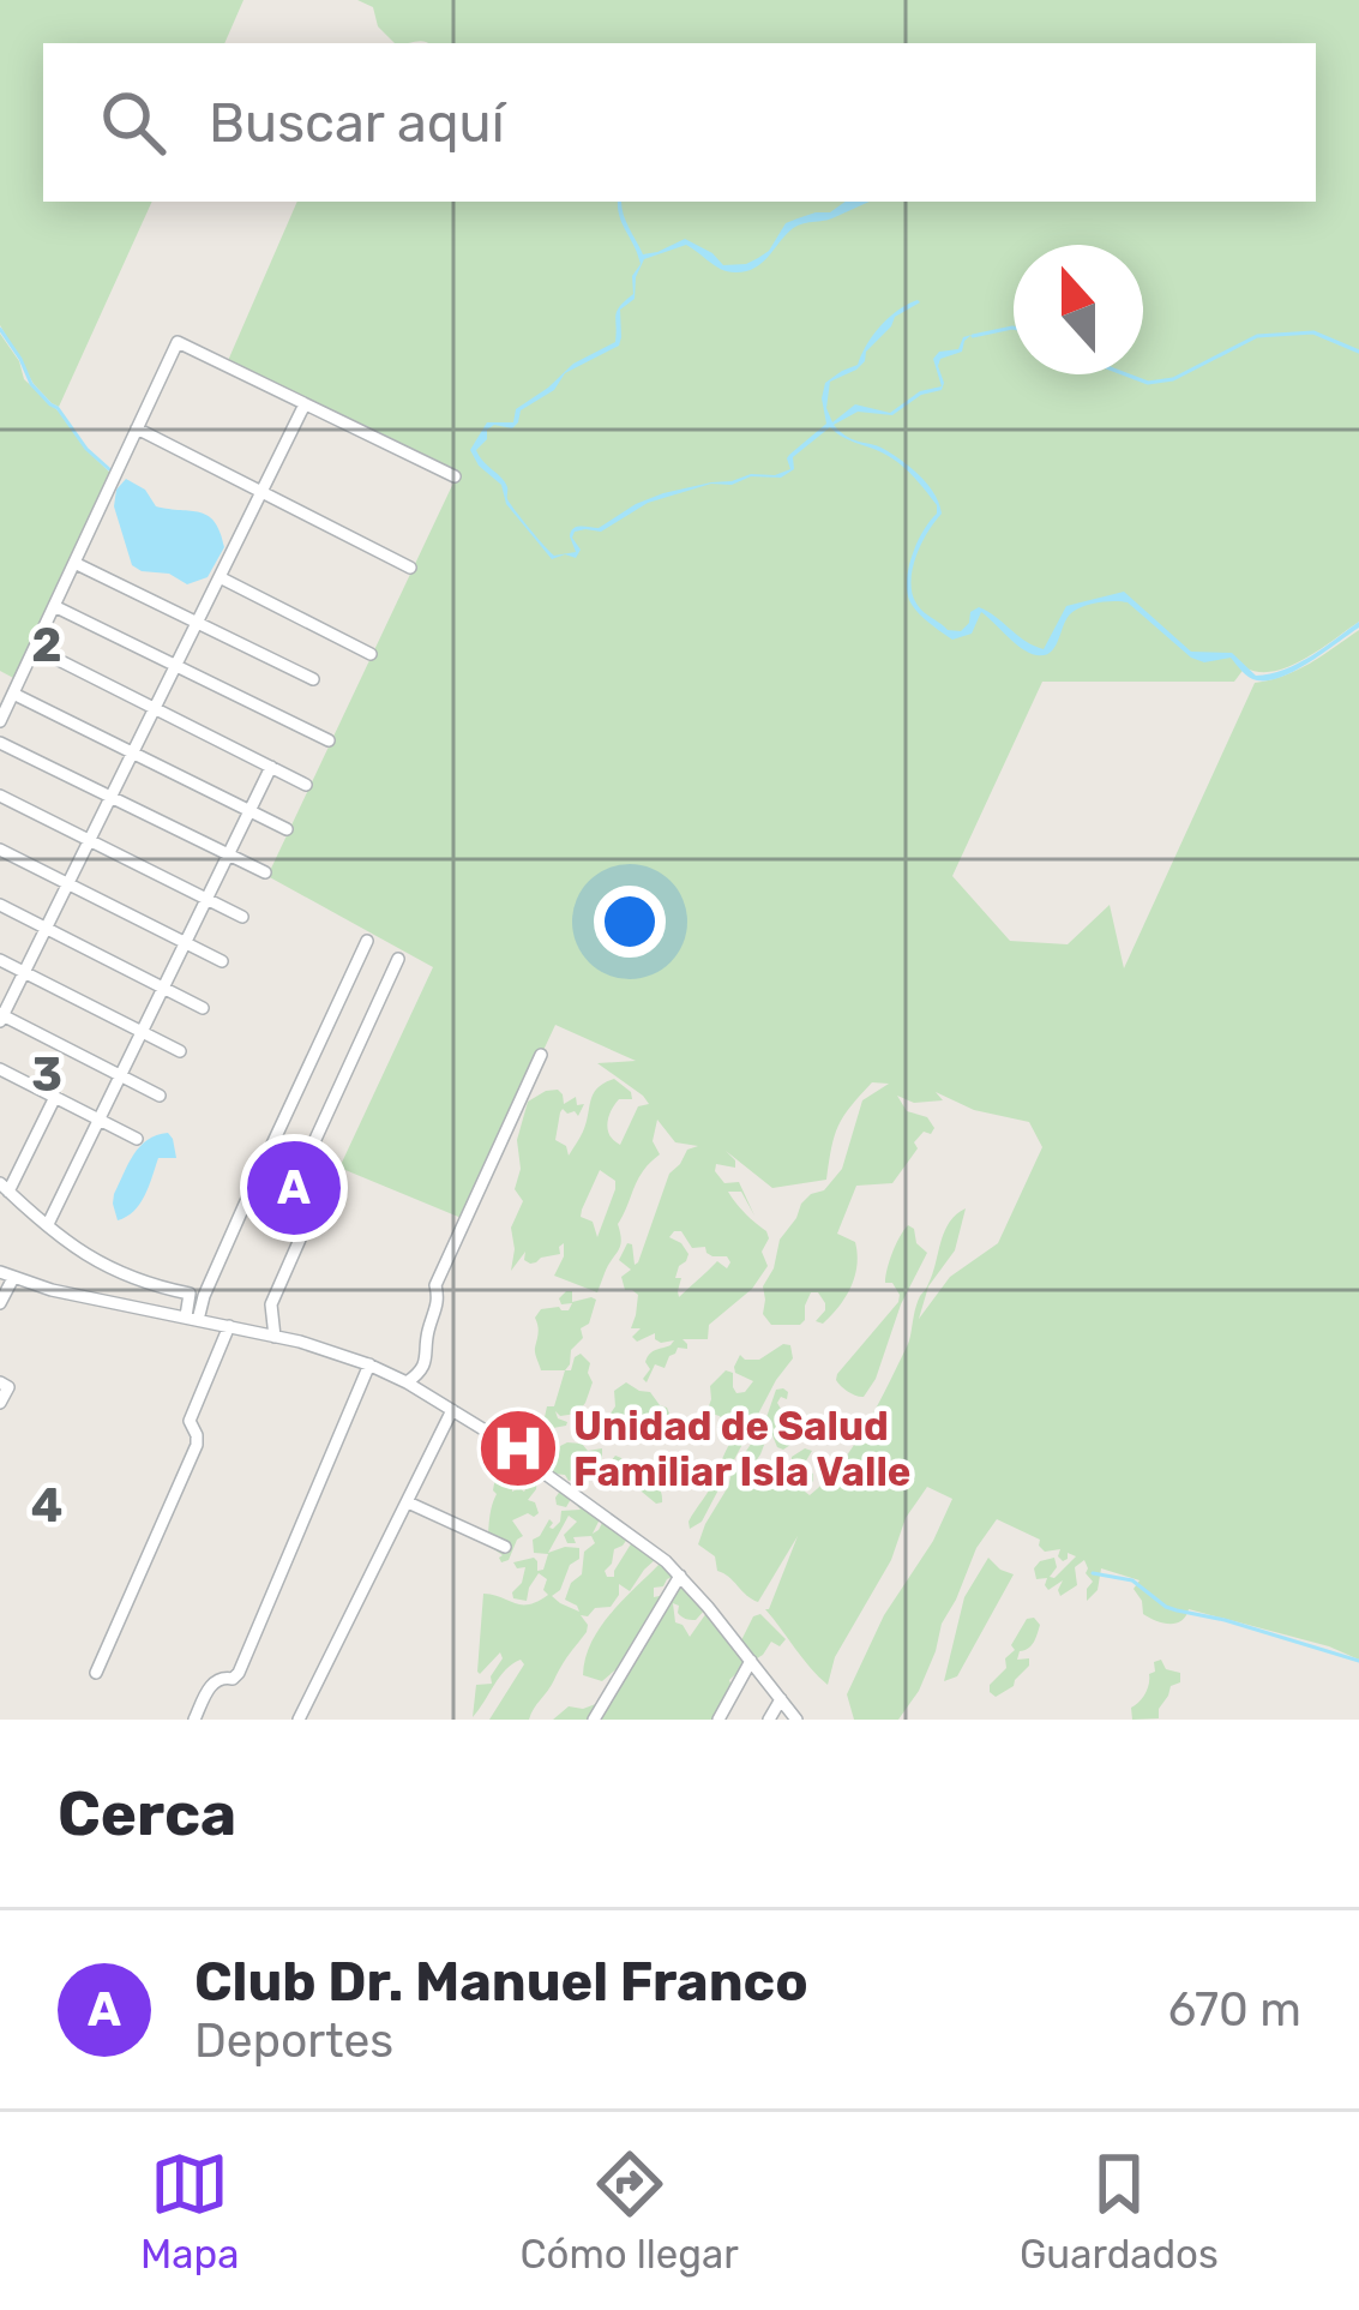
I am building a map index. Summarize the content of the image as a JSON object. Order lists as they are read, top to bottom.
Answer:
{
  "places": {
    "hospital": ["Unidad de Salud Familiar Isla Valle"]
  },
  "north": "top",
  "page": {
    "search": "Buscar aquí",
    "pins": "A",
    "heading": "Cerca",
    "list": [
      {
        "mark": "A",
        "name": "Club Dr. Manuel Franco",
        "note": "Deportes",
        "value": "670 m"
      }
    ],
    "nav": ["Mapa", "Cómo llegar", "Guardados"]
  },
  "grid": {
    "rows": ["2", "3", "4"]
  }
}
